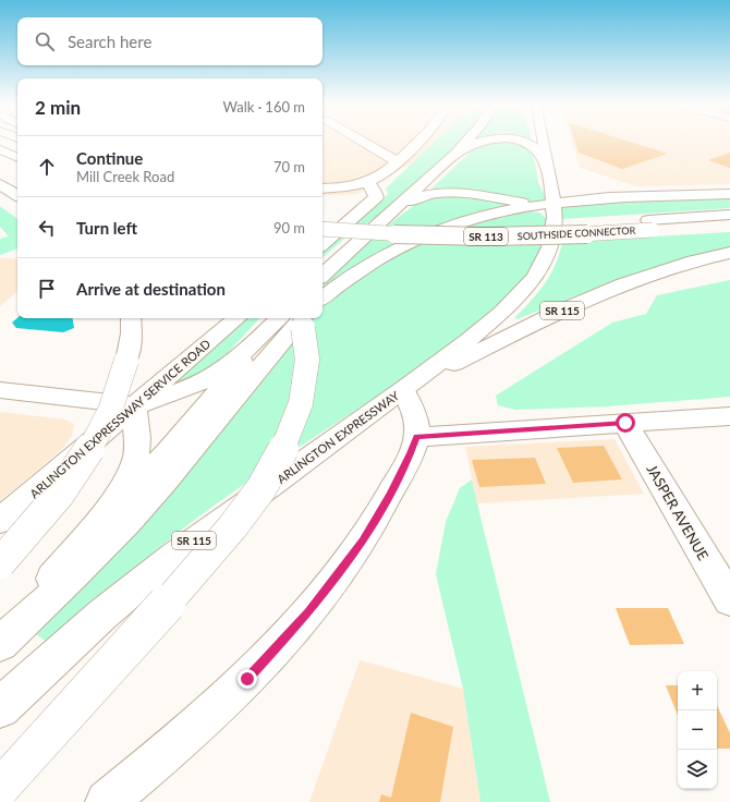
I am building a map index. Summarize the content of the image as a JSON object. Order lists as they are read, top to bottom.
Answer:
{
  "streets": {
    "main road": [
      "SOUTHSIDE CONNECTOR",
      "SR 113",
      "SR 115",
      "ARLINGTON EXPRESSWAY SERVICE ROAD",
      "ARLINGTON EXPRESSWAY",
      "JASPER AVENUE"
    ]
  },
  "crossings": [
    ["SR 115", "ARLINGTON EXPRESSWAY"]
  ],
  "page": {
    "search": "Search here",
    "heading": ["2 min", "Walk · 160 m"],
    "list": [
      ["Continue", "Mill Creek Road", "70 m"],
      ["Turn left", "90 m"],
      "Arrive at destination"
    ],
    "map_buttons": ["+", "−"]
  }
}
